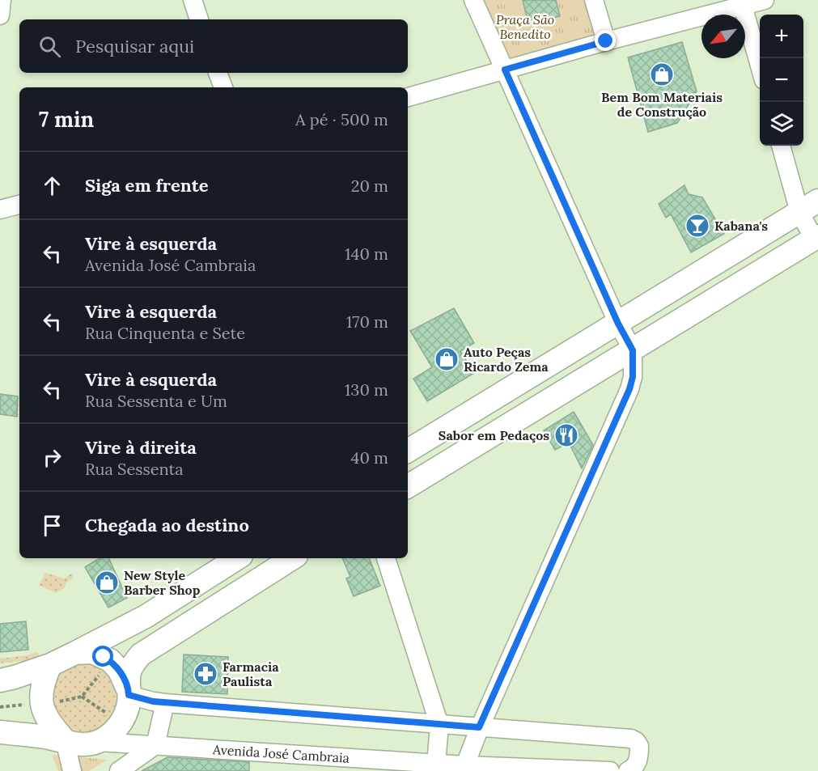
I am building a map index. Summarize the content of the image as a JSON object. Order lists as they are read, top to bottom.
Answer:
{
  "streets": {
    "street": ["Avenida José Cambraia"]
  },
  "parks": ["Praça São Benedito"],
  "places": {
    "shop": ["Bem Bom Materiais de Construção", "Auto Peças Ricardo Zema", "New Style Barber Shop"],
    "bar": ["Kabana's"],
    "restaurant": ["Sabor em Pedaços"],
    "pharmacy": ["Farmacia Paulista"]
  },
  "north": "bottom left",
  "page": {
    "map_buttons": ["+", "−"],
    "search": "Pesquisar aqui",
    "heading": ["7 min", "A pé · 500 m"],
    "list": [
      ["Siga em frente", "20 m"],
      ["Vire à esquerda", "Avenida José Cambraia", "140 m"],
      ["Vire à esquerda", "Rua Cinquenta e Sete", "170 m"],
      ["Vire à esquerda", "Rua Sessenta e Um", "130 m"],
      ["Vire à direita", "Rua Sessenta", "40 m"],
      "Chegada ao destino"
    ]
  }
}
